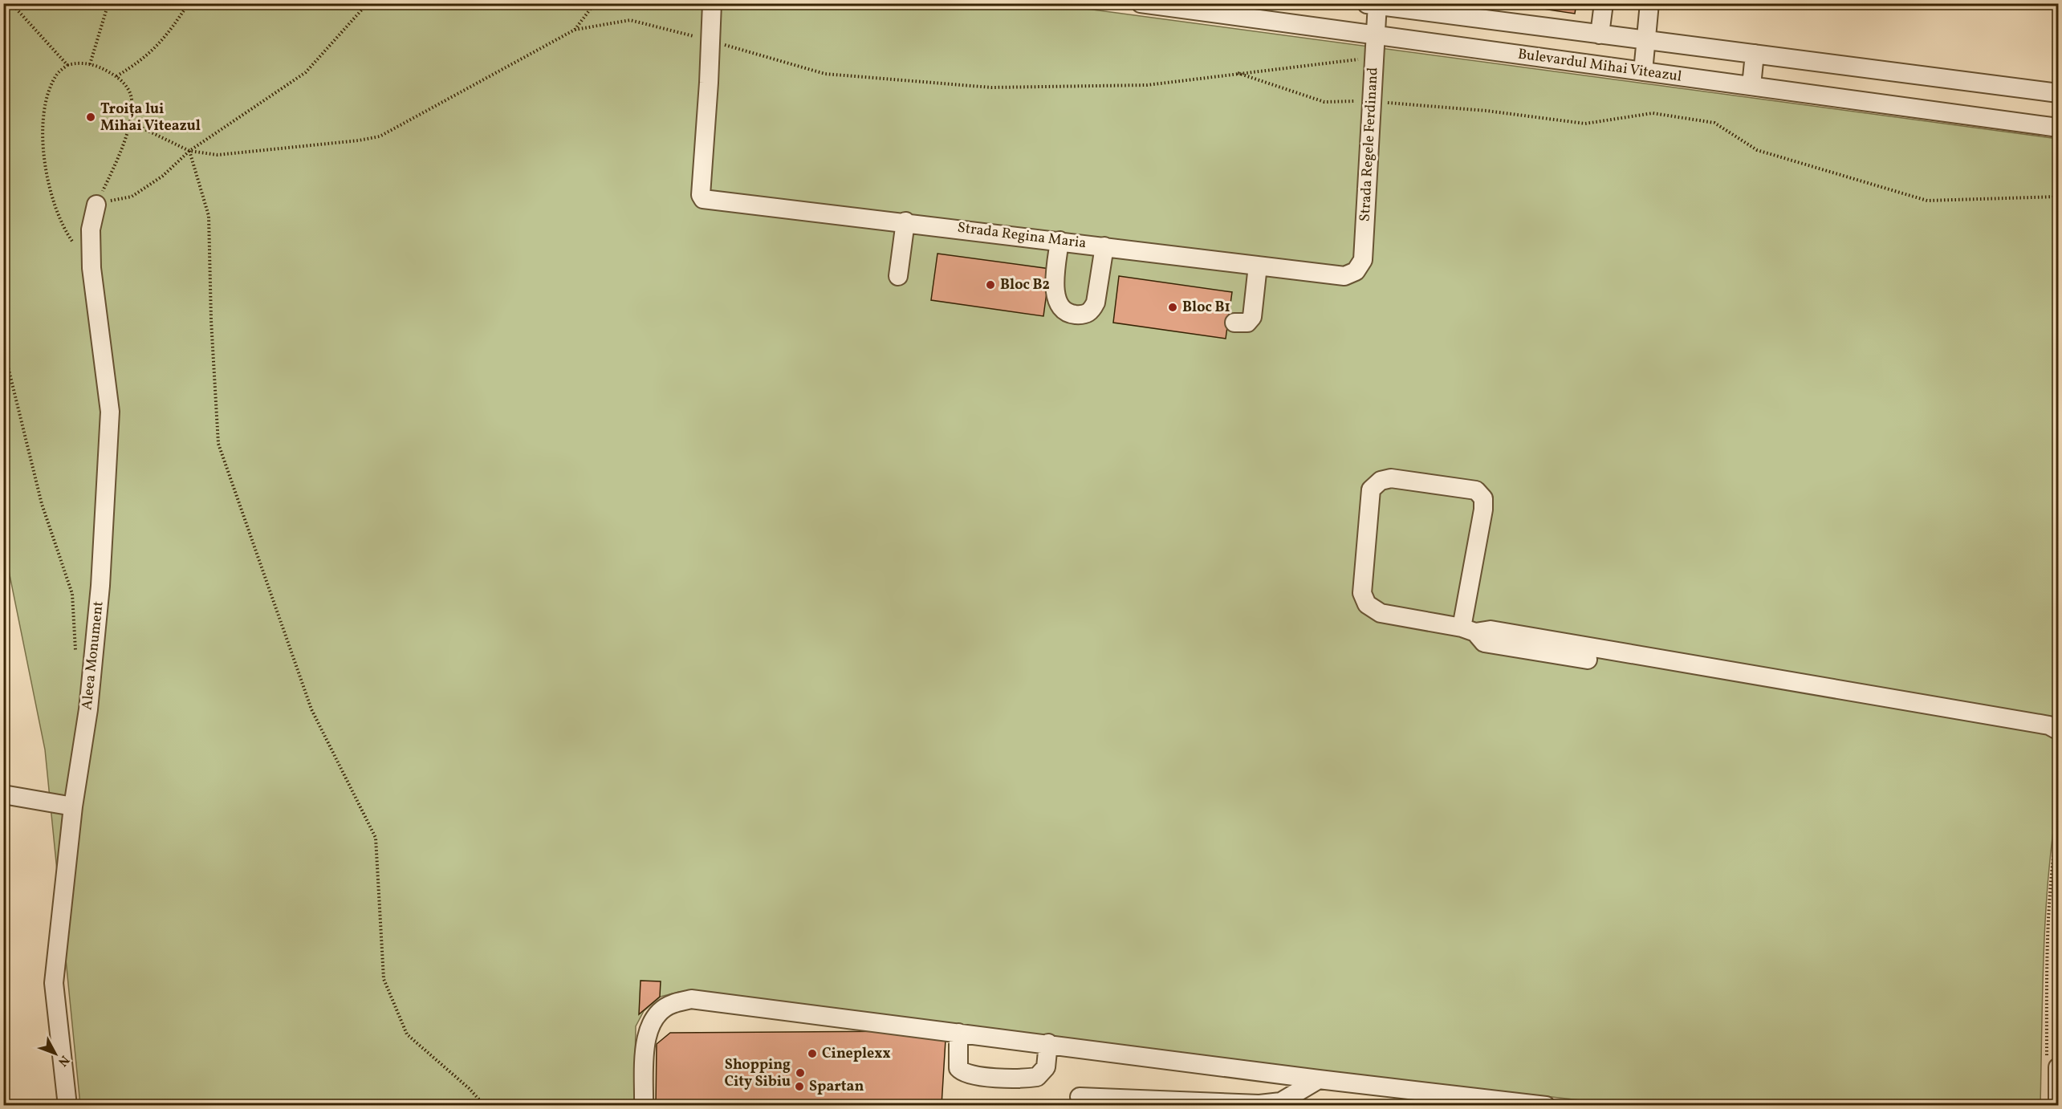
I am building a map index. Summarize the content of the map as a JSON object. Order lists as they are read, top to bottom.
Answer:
{
  "streets": {
    "street": [
      "Bulevardul Mihai Viteazul",
      "Strada Regele Ferdinand",
      "Strada Regina Maria",
      "Aleea Monument"
    ]
  },
  "crossings": [
    ["Bulevardul Mihai Viteazul", "Strada Regele Ferdinand"],
    ["Strada Regele Ferdinand", "Strada Regina Maria"]
  ],
  "places": [
    "Troița lui Mihai Viteazul",
    "Bloc B2",
    "Bloc B1",
    "Cineplexx",
    "Shopping City Sibiu",
    "Spartan"
  ],
  "north": "bottom right"
}
